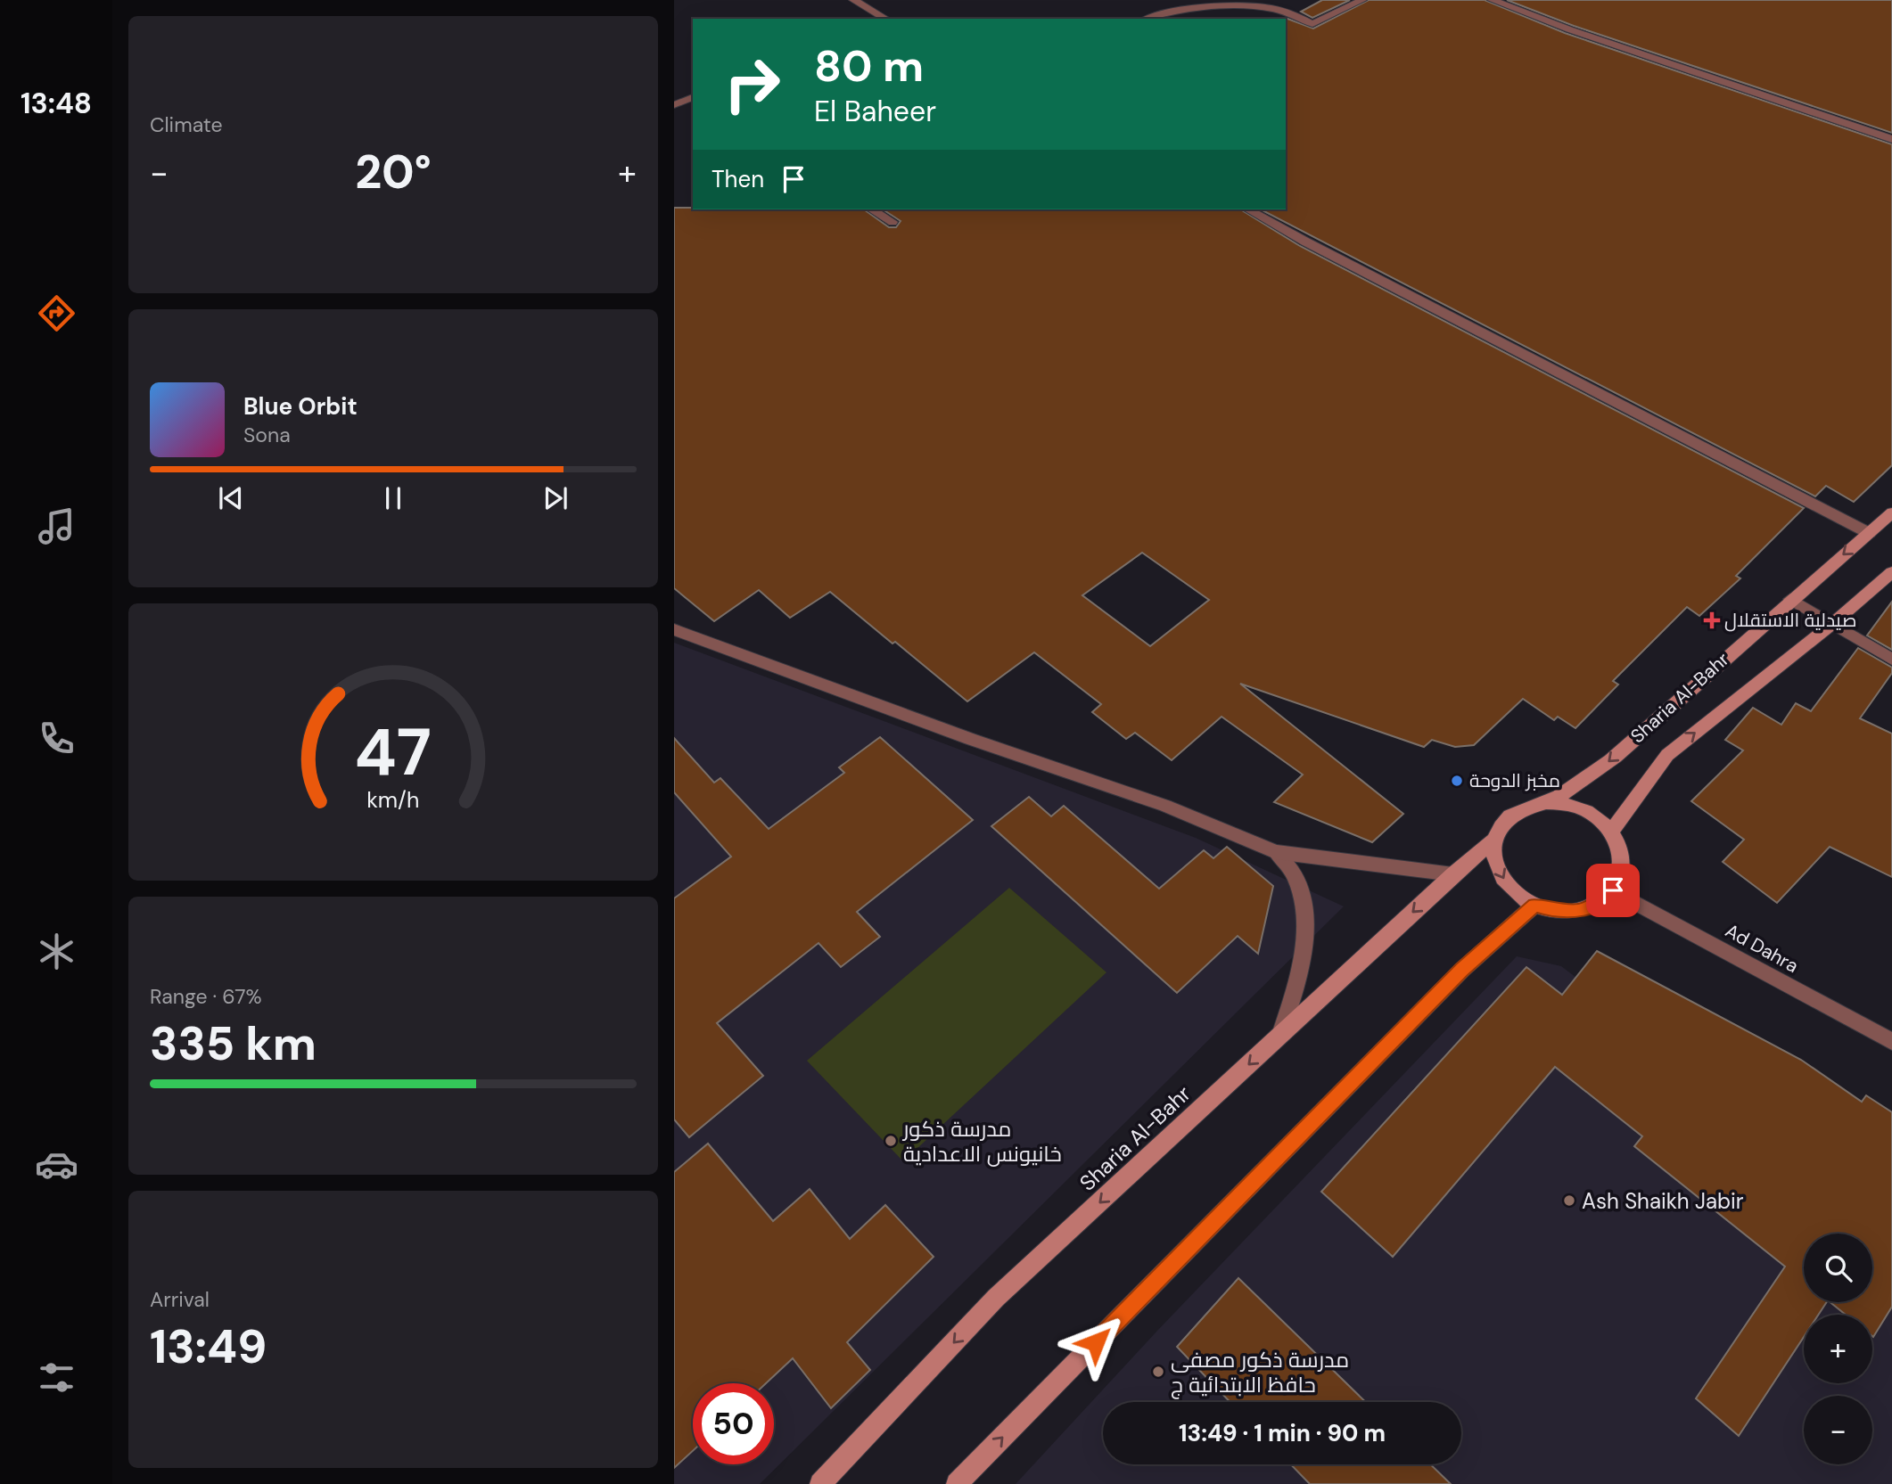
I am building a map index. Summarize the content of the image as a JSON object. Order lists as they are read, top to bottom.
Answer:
{
  "streets": {
    "main road": ["Sharia Al-Bahr"],
    "street": ["Ad Dahra"]
  },
  "crossings": [
    ["Sharia Al-Bahr", "Ad Dahra"]
  ],
  "places": {
    "health": ["صيدلية الاستقلال"],
    "other": [
      "مخبز الدوحة",
      "مدرسة ذكور خانيونس الاعدادية",
      "Ash Shaikh Jabir",
      "مدرسة ذكور مصفى حافظ الابتدائية ج"
    ]
  },
  "page": {
    "tabs": "13:48",
    "tile": [
      "Climate",
      ["Range · 67%", "335 km"],
      ["Arrival", "13:49"]
    ],
    "turn": ["80 m", "El Baheer"],
    "heat": ["−", "20°", "+"],
    "then": "Then",
    "song": ["Blue Orbit", "Sona"],
    "map_buttons": ["+", "−"],
    "limit": "50",
    "trip": "13:49 · 1 min · 90 m",
    "gauge": ["47", "km/h"]
  }
}
